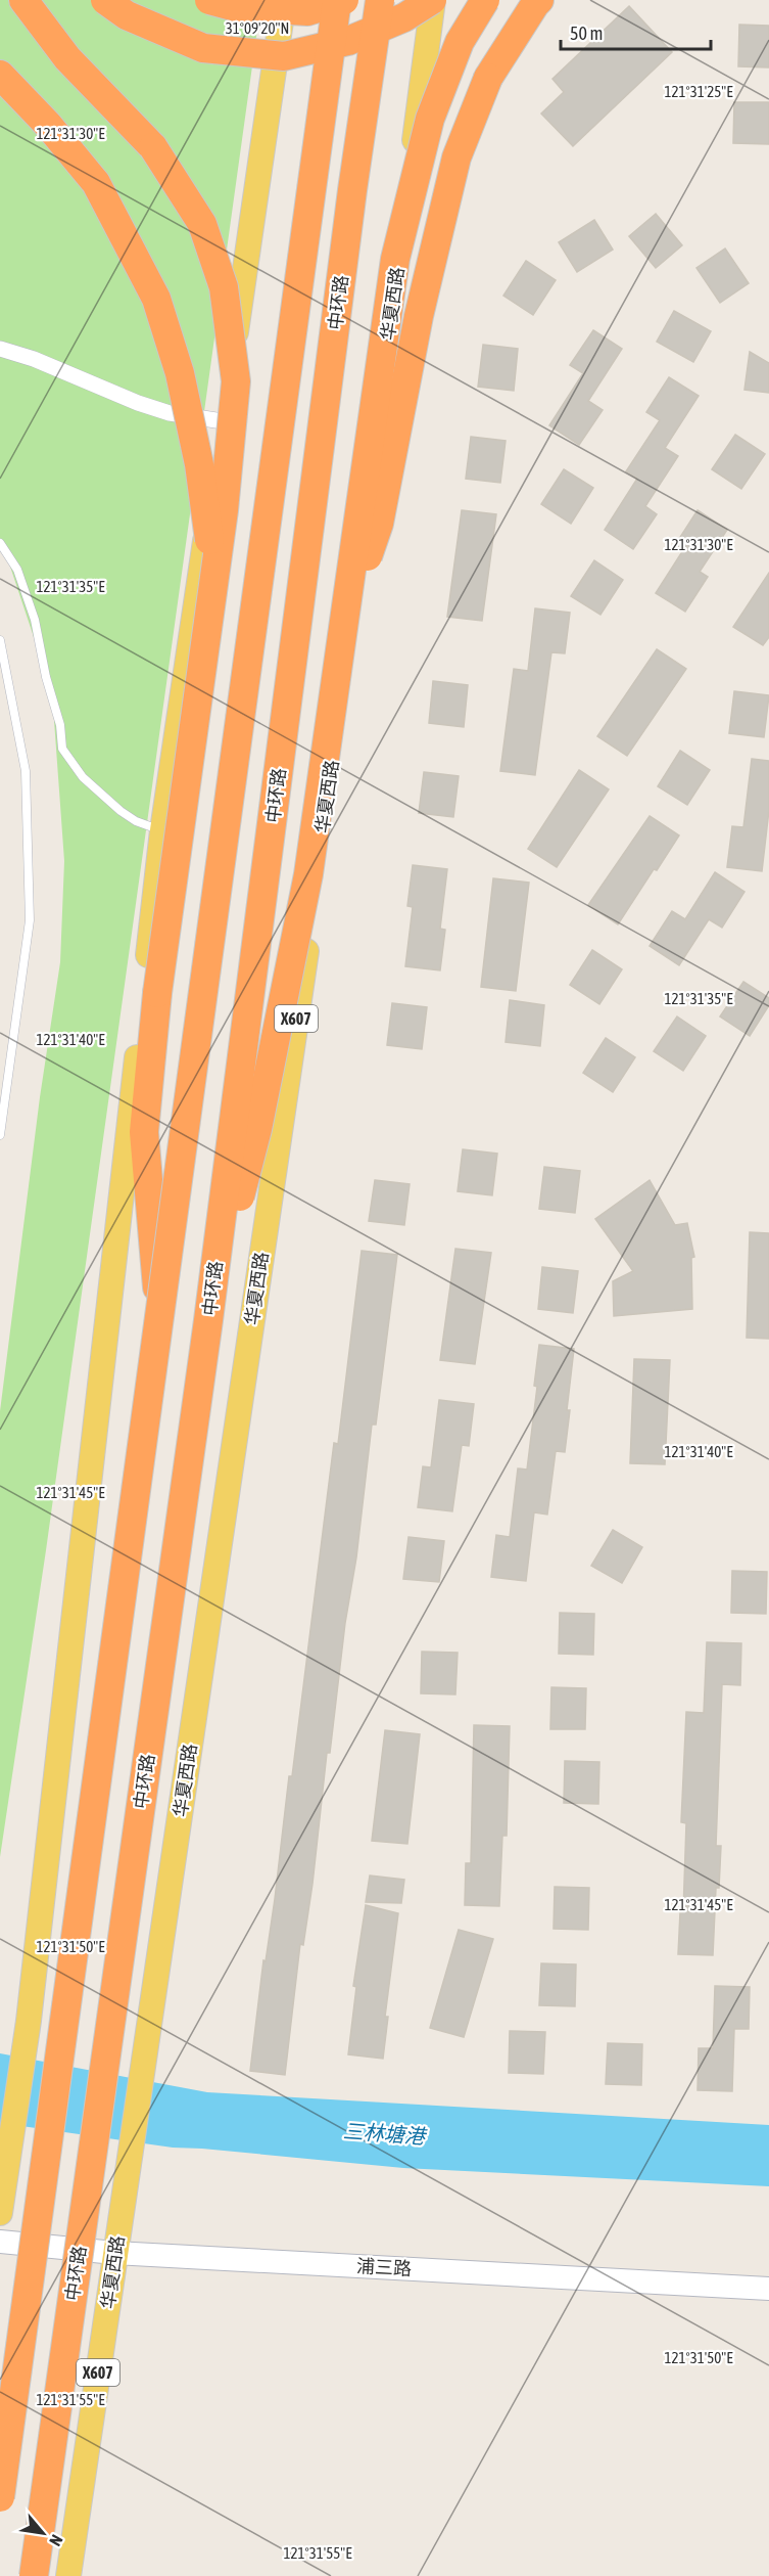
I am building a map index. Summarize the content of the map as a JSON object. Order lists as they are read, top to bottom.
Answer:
{
  "streets": {
    "highway": ["中环路"],
    "main road": ["华夏西路", "X607", "浦三路"]
  },
  "crossings": [
    ["华夏西路", "浦三路"]
  ],
  "water": ["三林塘港"],
  "scale_bar": "50 m",
  "north": "bottom right",
  "coordinates": [
    "31°09'20\"N",
    "121°31'25\"E",
    "121°31'30\"E",
    "121°31'35\"E",
    "121°31'40\"E",
    "121°31'45\"E",
    "121°31'50\"E",
    "121°31'55\"E"
  ]
}
